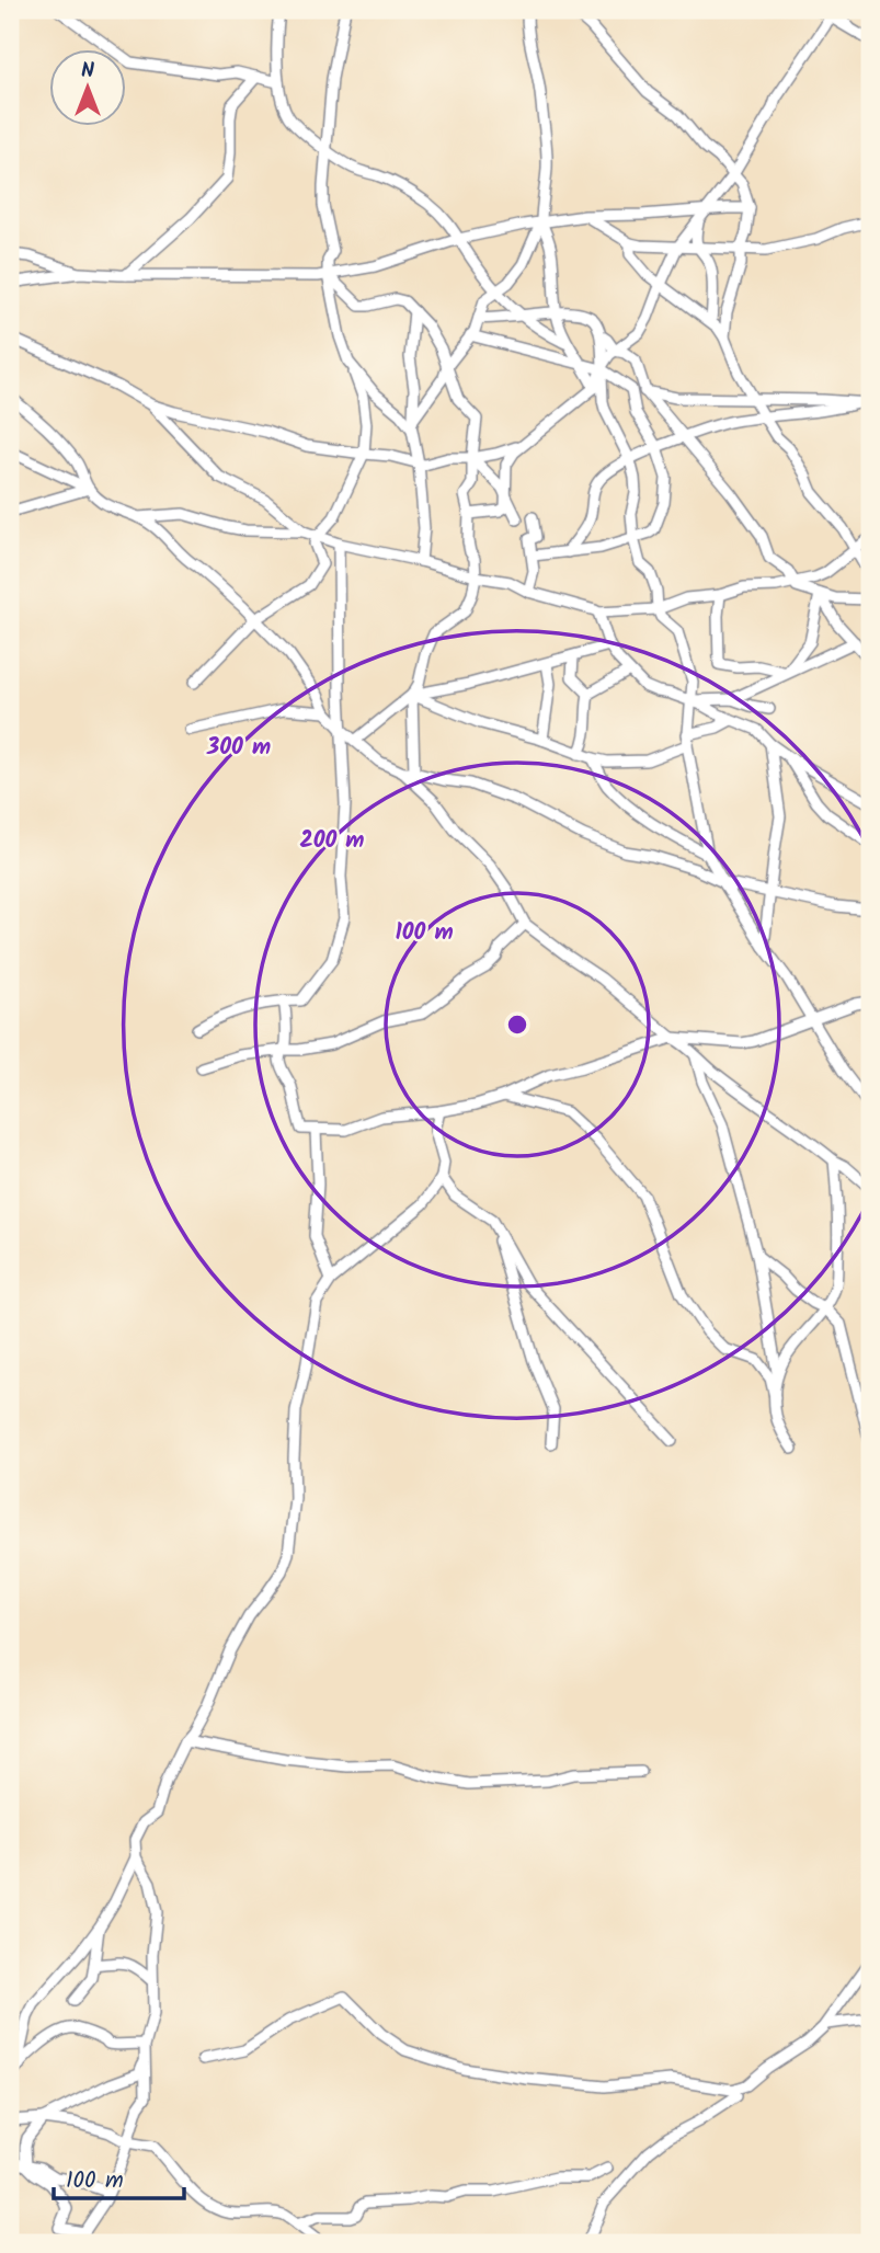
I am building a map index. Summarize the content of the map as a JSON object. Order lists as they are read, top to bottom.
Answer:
{
  "scale_bar": "100 m",
  "north": "top",
  "rings": ["300 m", "200 m", "100 m"]
}
